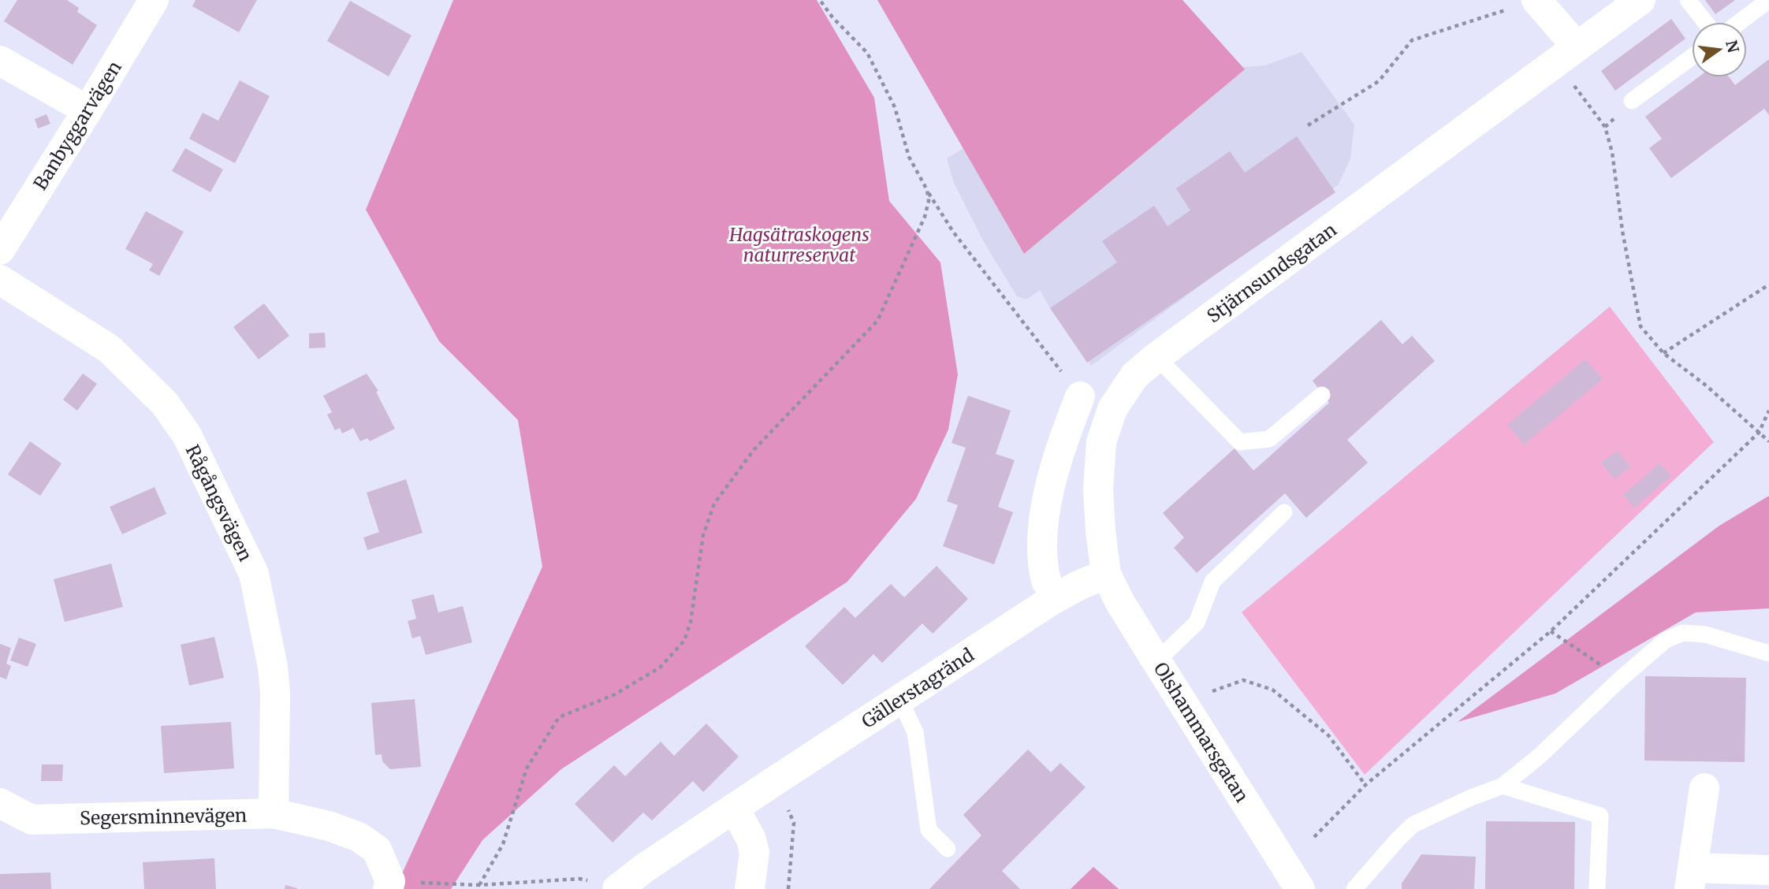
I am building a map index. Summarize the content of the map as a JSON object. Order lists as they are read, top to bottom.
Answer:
{
  "streets": {
    "street": [
      "Banbyggarvägen",
      "Stjärnsundsgatan",
      "Rågångsvägen",
      "Gällerstagränd",
      "Olshammarsgatan",
      "Segersminnevägen"
    ]
  },
  "crossings": [
    ["Stjärnsundsgatan", "Gällerstagränd"],
    ["Stjärnsundsgatan", "Olshammarsgatan"],
    ["Rågångsvägen", "Segersminnevägen"],
    ["Gällerstagränd", "Olshammarsgatan"]
  ],
  "parks": ["Hagsätraskogens naturreservat"],
  "north": "right"
}
